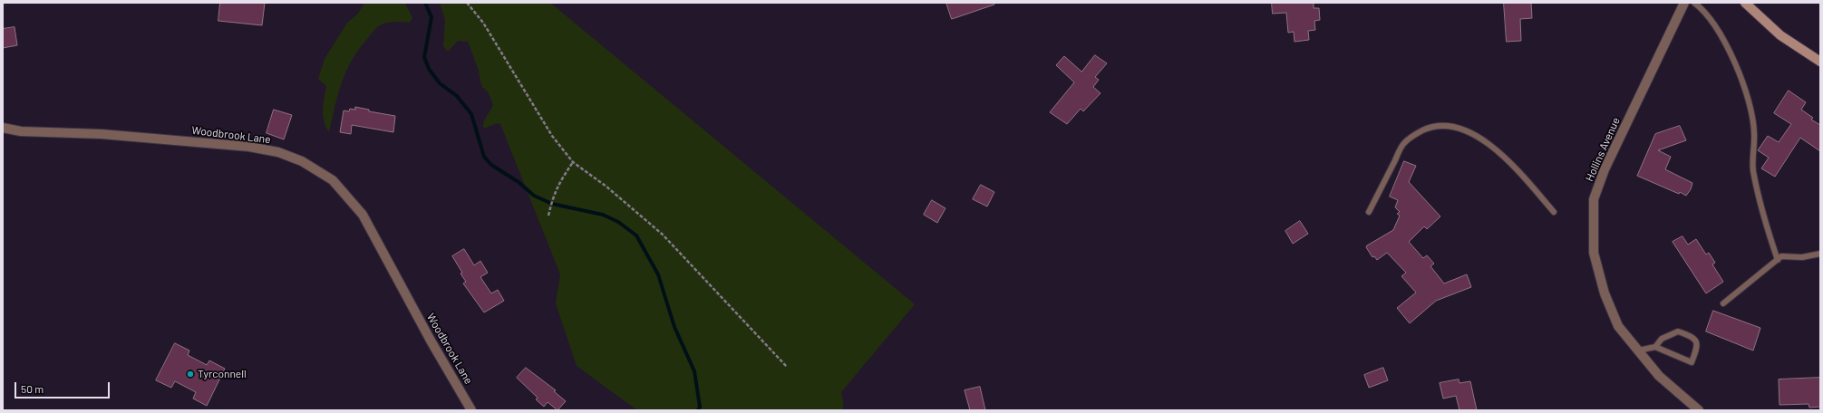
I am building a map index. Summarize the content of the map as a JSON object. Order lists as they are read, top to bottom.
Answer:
{
  "streets": {
    "street": ["Woodbrook Lane", "Hollins Avenue"]
  },
  "places": ["Tyrconnell"],
  "scale_bar": "50 m"
}
